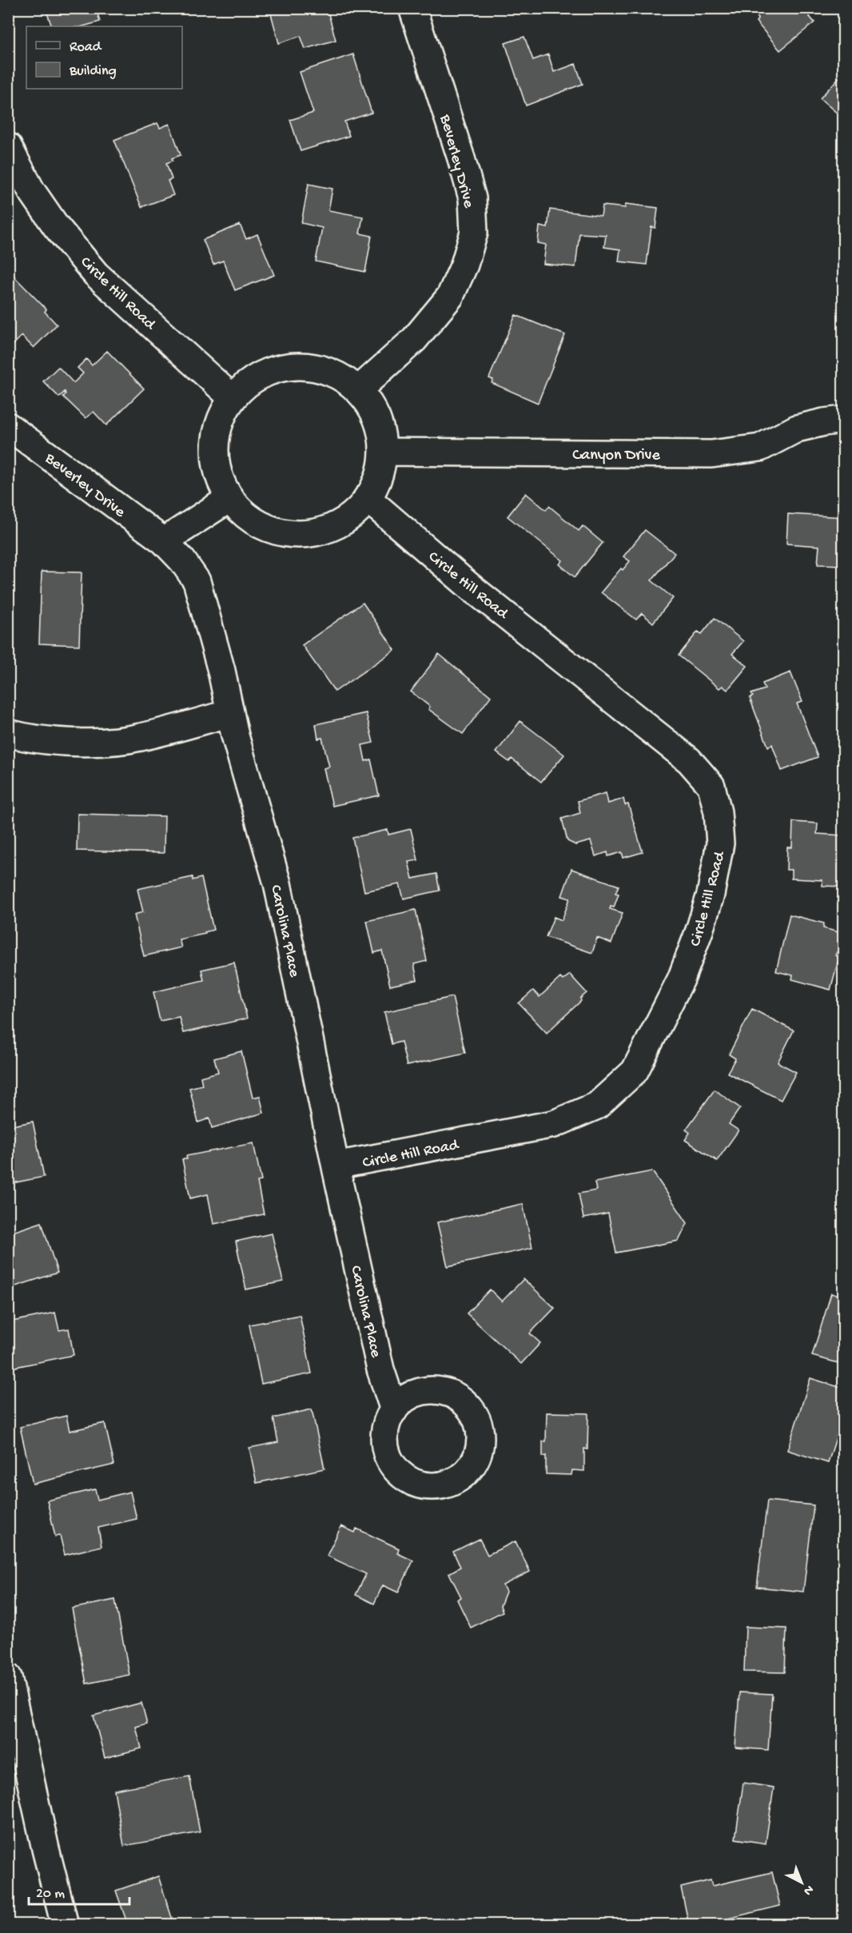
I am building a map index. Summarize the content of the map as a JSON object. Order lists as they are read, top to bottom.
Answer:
{
  "streets": {
    "street": [
      "Beverley Drive",
      "Circle Hill Road",
      "Canyon Drive",
      "Carolina Place"
    ]
  },
  "crossings": [
    ["Beverley Drive", "Circle Hill Road"],
    ["Beverley Drive", "Canyon Drive"],
    ["Beverley Drive", "Carolina Place"],
    ["Circle Hill Road", "Canyon Drive"],
    ["Circle Hill Road", "Carolina Place"]
  ],
  "legend": ["Road", "Building"],
  "scale_bar": "20 m",
  "north": "bottom right"
}
